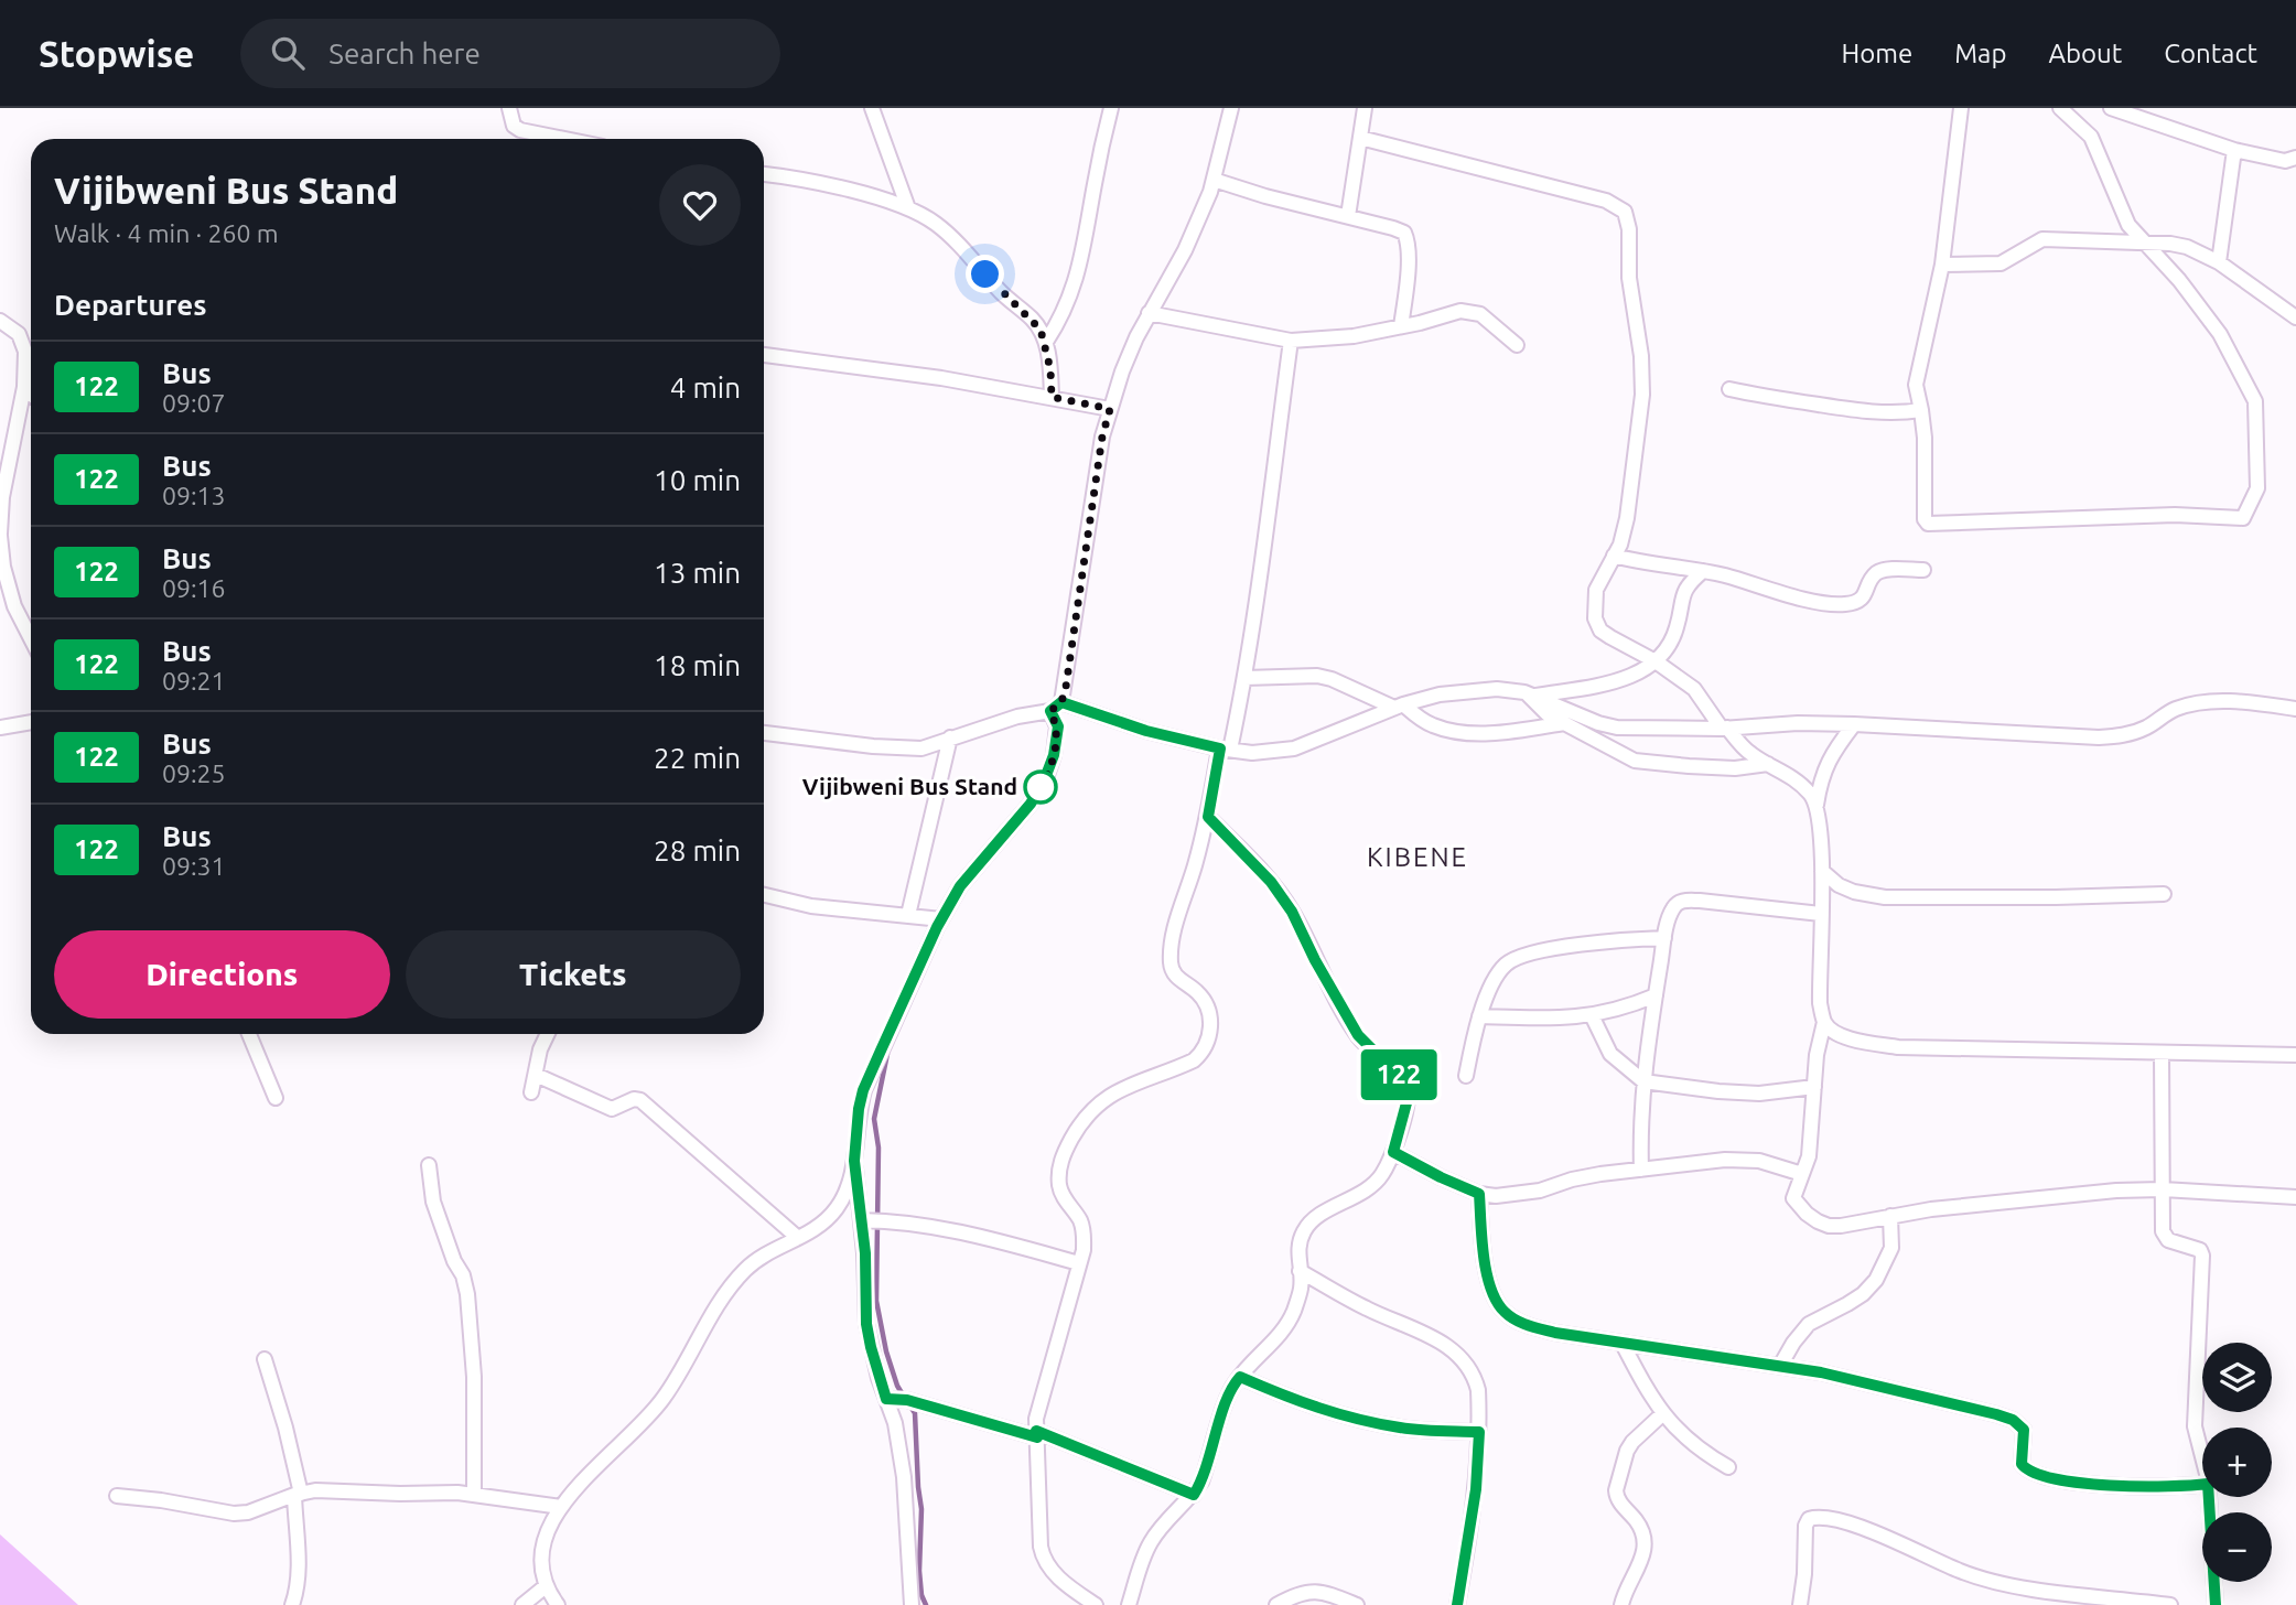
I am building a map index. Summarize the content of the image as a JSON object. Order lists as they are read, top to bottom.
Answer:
{
  "districts": ["KIBENE"],
  "places": ["Vijibweni Bus Stand"],
  "lines": ["bus line 122"],
  "page": {
    "header": "Stopwise",
    "search": "Search here",
    "nav": [
      "Home",
      "Map",
      "About",
      "Contact"
    ],
    "on_map": "122",
    "heading": [
      ["Vijibweni Bus Stand", "Walk · 4 min · 260 m"],
      "Departures"
    ],
    "list": [
      {
        "mark": "122",
        "name": "Bus",
        "note": "09:07",
        "value": "4 min"
      },
      {
        "mark": "122",
        "name": "Bus",
        "note": "09:13",
        "value": "10 min"
      },
      {
        "mark": "122",
        "name": "Bus",
        "note": "09:16",
        "value": "13 min"
      },
      {
        "mark": "122",
        "name": "Bus",
        "note": "09:21",
        "value": "18 min"
      },
      {
        "mark": "122",
        "name": "Bus",
        "note": "09:25",
        "value": "22 min"
      },
      {
        "mark": "122",
        "name": "Bus",
        "note": "09:31",
        "value": "28 min"
      }
    ],
    "buttons": ["Directions", "Tickets"],
    "map_buttons": ["+", "−"]
  }
}
